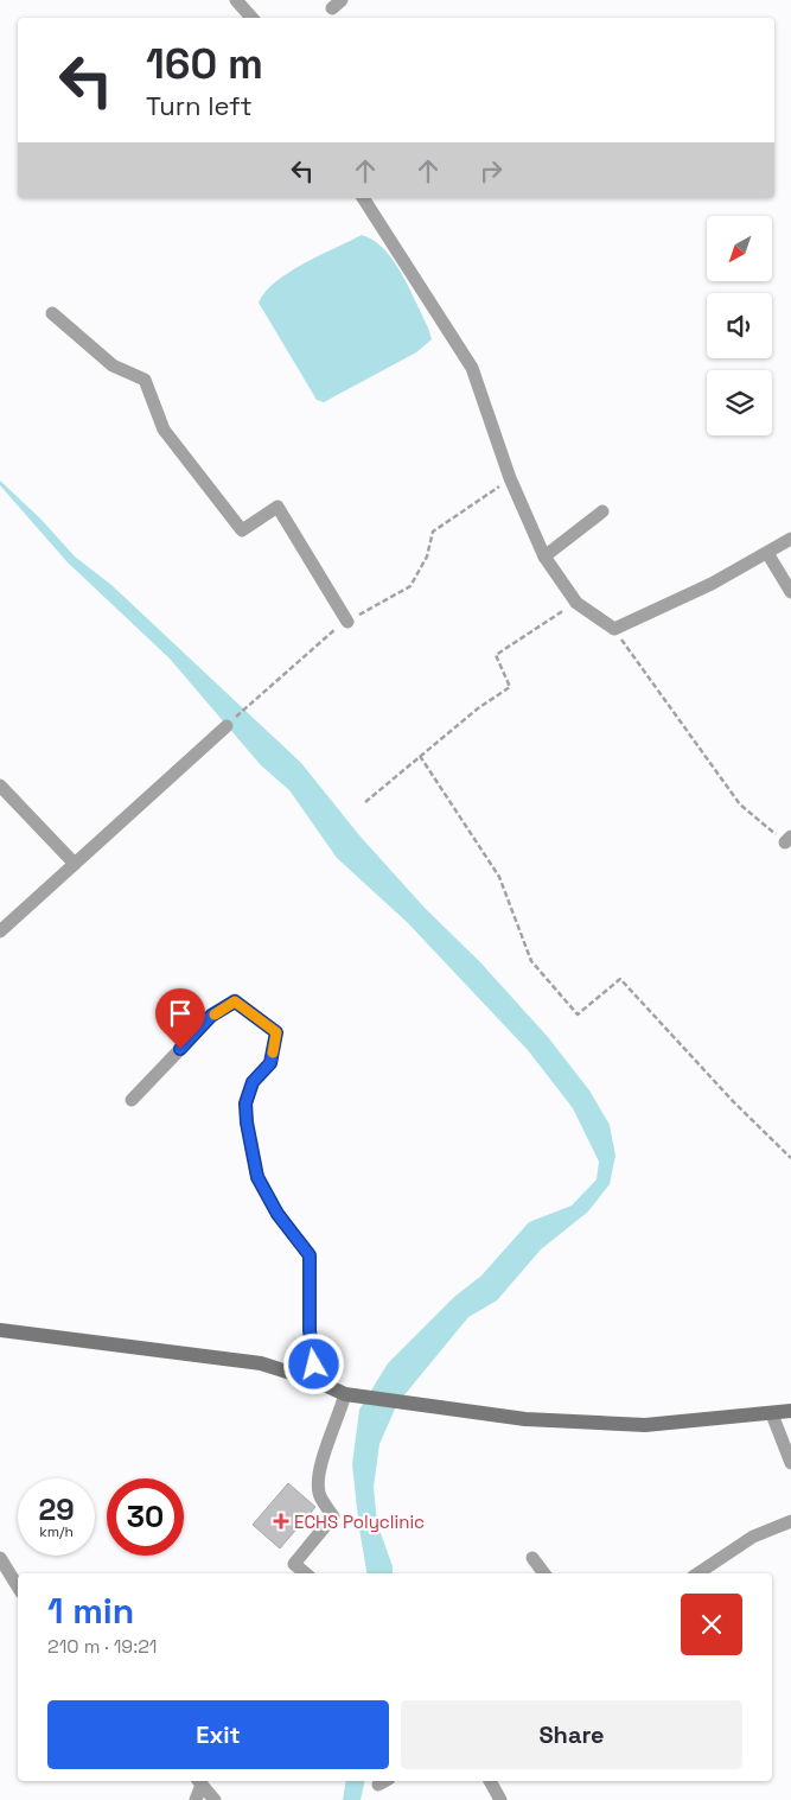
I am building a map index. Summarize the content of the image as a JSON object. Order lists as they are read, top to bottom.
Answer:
{
  "places": {
    "health": ["ECHS Polyclinic"]
  },
  "north": "bottom left",
  "page": {
    "turn": ["160 m", "Turn left"],
    "speed": "29 km/h",
    "limit": "30",
    "heading": ["1 min", "210 m · 19:21"],
    "buttons": ["Exit", "Share"]
  }
}
